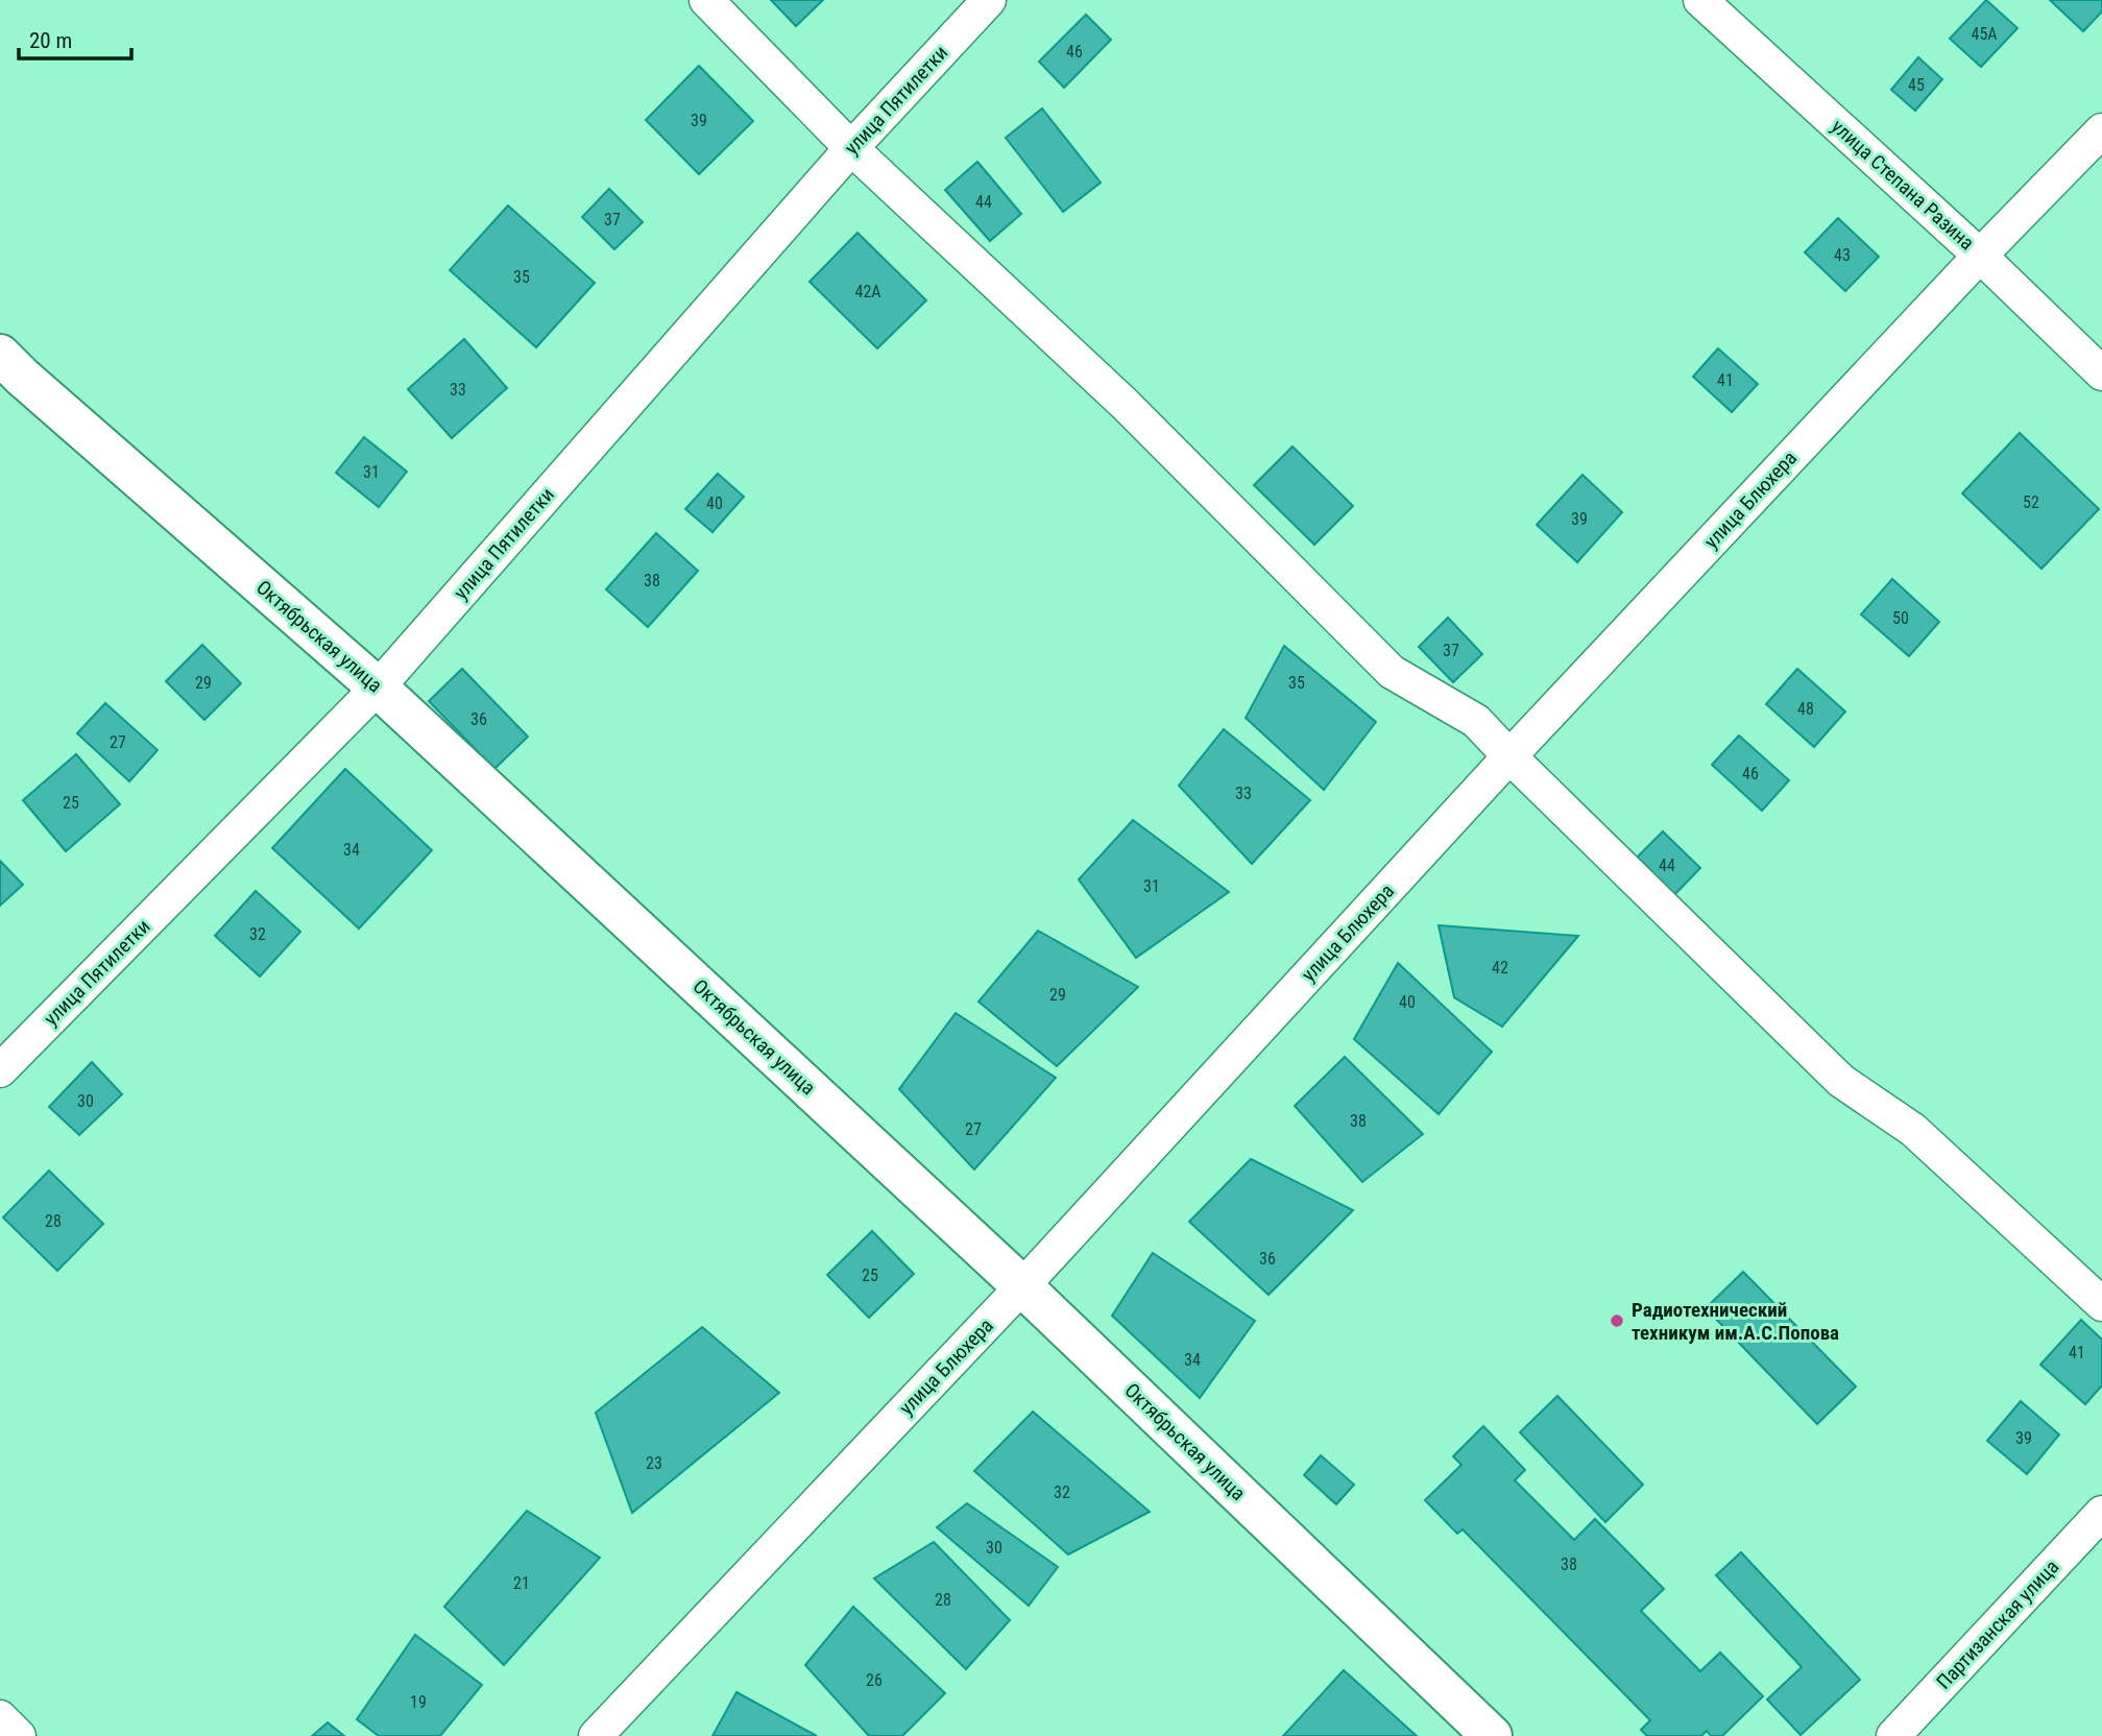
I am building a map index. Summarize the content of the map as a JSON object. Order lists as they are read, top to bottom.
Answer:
{
  "streets": {
    "street": [
      "улица Пятилетки",
      "улица Степана Разина",
      "улица Блюхера",
      "Октябрьская улица",
      "Партизанская улица"
    ]
  },
  "crossings": [
    ["улица Пятилетки", "Октябрьская улица"],
    ["улица Степана Разина", "улица Блюхера"],
    ["улица Блюхера", "Октябрьская улица"]
  ],
  "places": ["Радиотехнический техникум им.А.С.Попова"],
  "house_numbers": [
    "45А",
    "46",
    "45",
    "39",
    "44",
    "37",
    "43",
    "35",
    "42А",
    "41",
    "33",
    "31",
    "52",
    "40",
    "39",
    "38",
    "50",
    "37",
    "29",
    "35",
    "48",
    "36",
    "27",
    "46",
    "33",
    "25",
    "34",
    "44",
    "31",
    "32",
    "42",
    "29",
    "40",
    "30",
    "38",
    "27",
    "28",
    "36",
    "25",
    "41",
    "34",
    "39",
    "23",
    "32",
    "30",
    "38",
    "21",
    "28",
    "26",
    "19"
  ],
  "scale_bar": "20 m"
}
